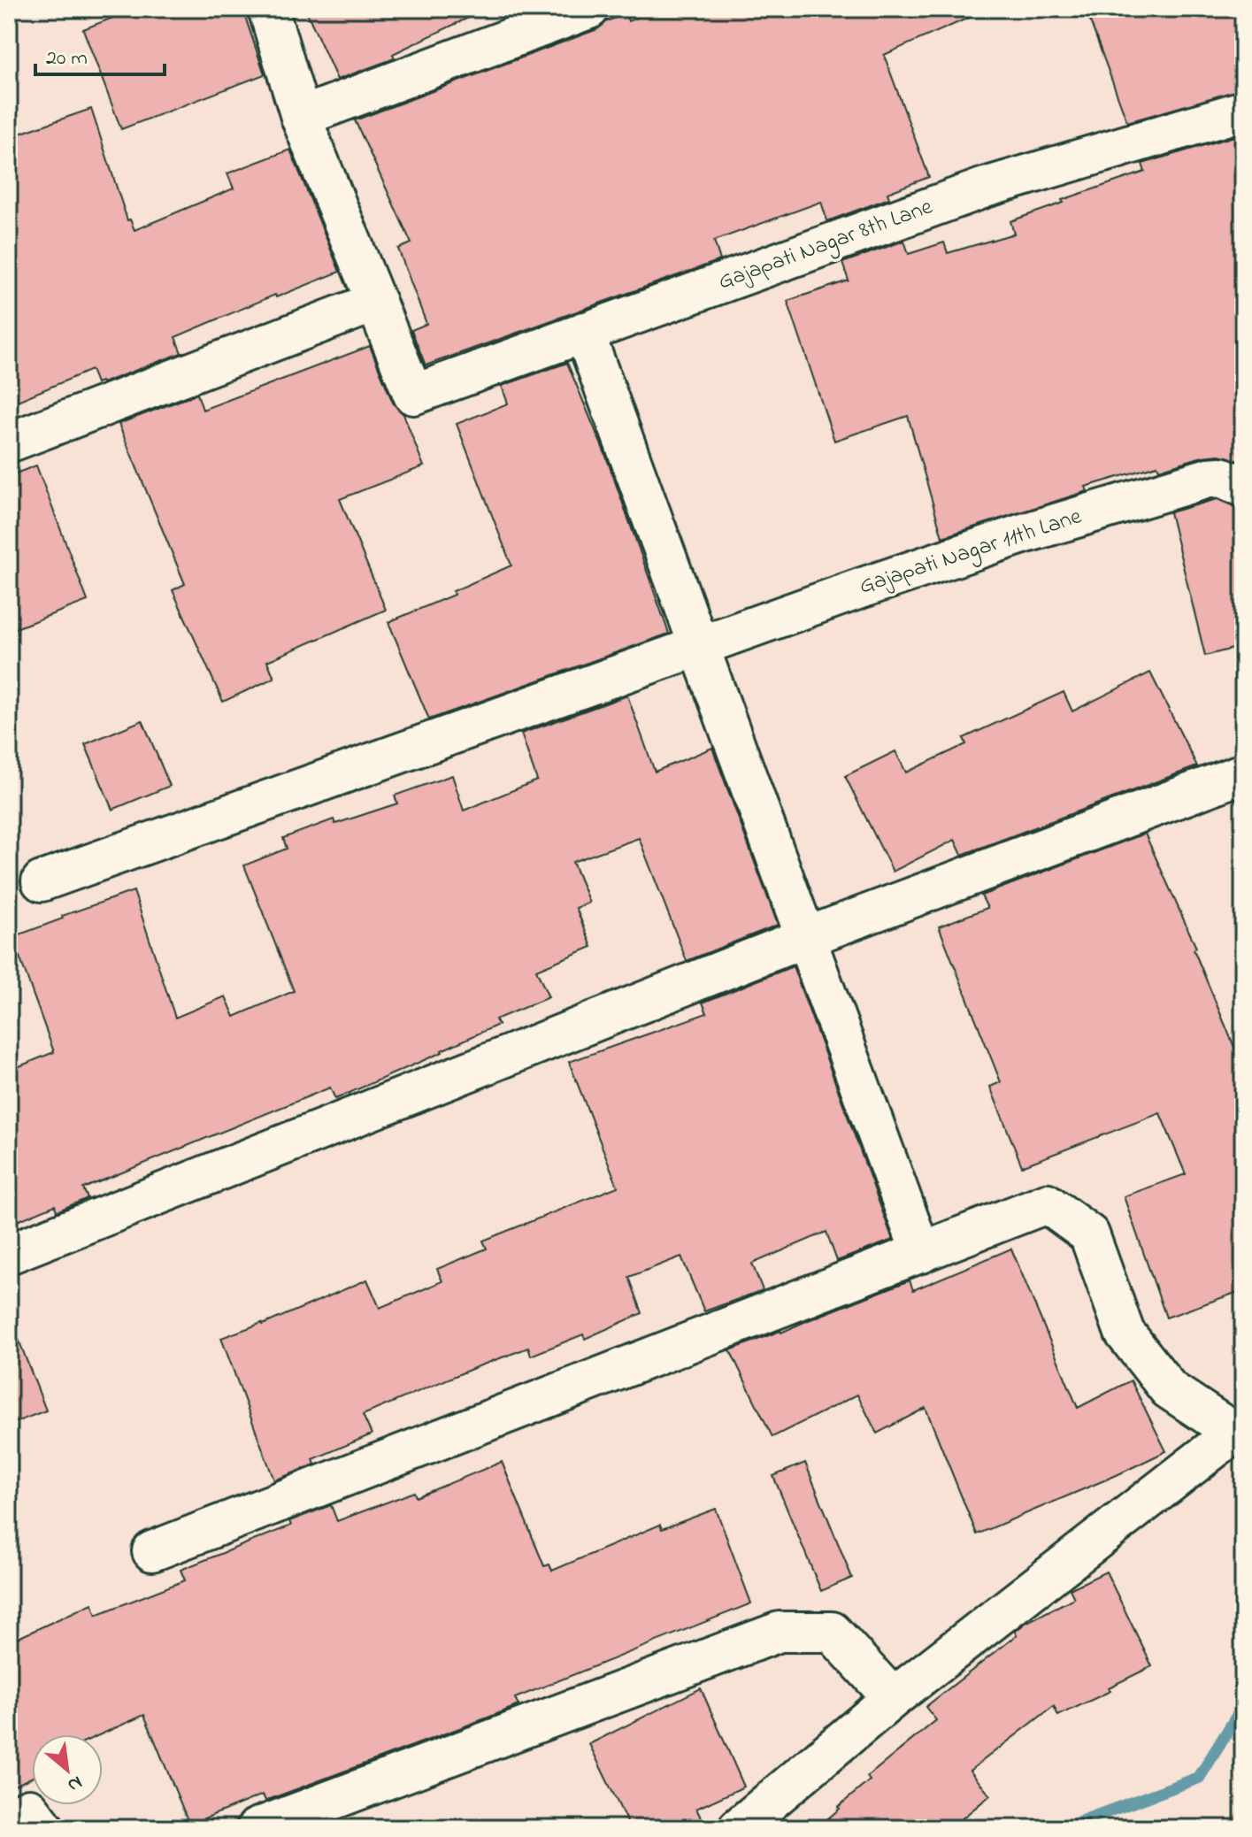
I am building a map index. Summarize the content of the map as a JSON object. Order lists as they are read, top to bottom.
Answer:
{
  "streets": {
    "street": ["Gajapati Nagar 8th Lane", "Gajapati Nagar 11th Lane"]
  },
  "scale_bar": "20 m",
  "north": "bottom right"
}
